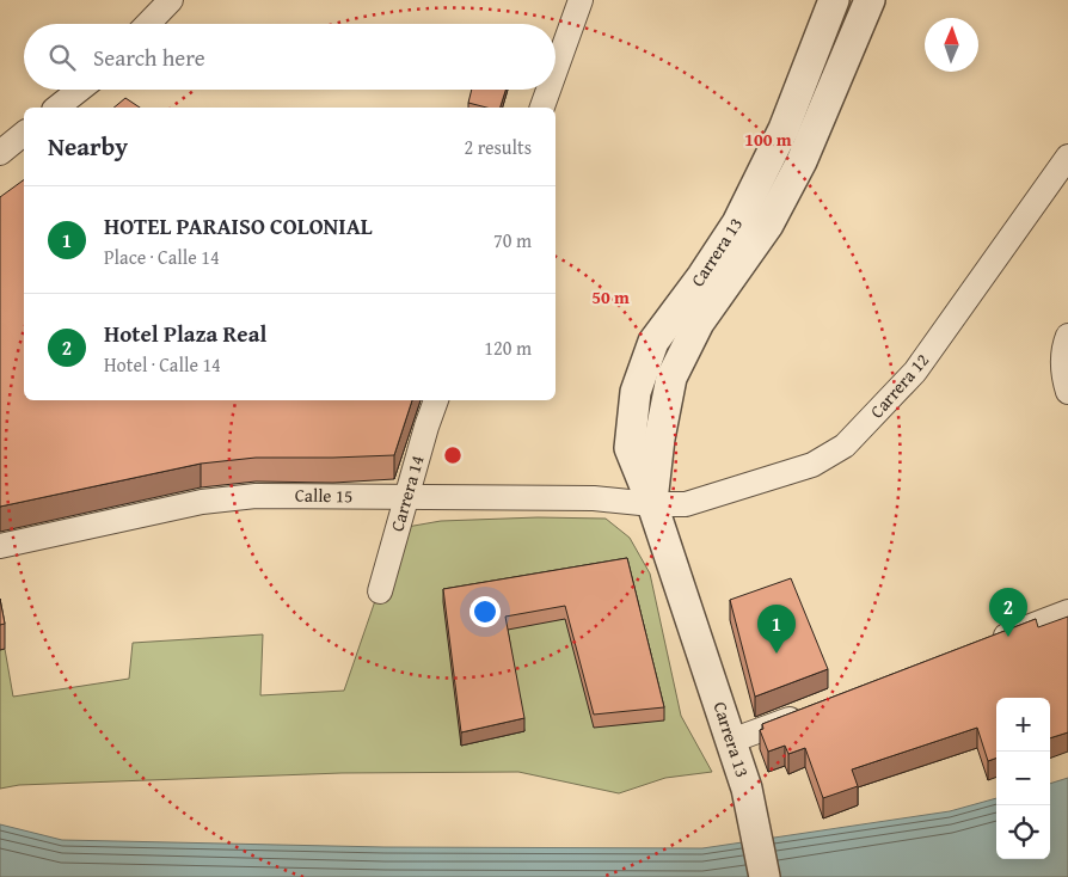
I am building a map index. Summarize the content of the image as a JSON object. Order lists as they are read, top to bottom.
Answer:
{
  "streets": {
    "street": [
      "Carrera 13",
      "Carrera 12",
      "Carrera 14",
      "Calle 15"
    ]
  },
  "crossings": [
    ["Carrera 13", "Carrera 12"],
    ["Carrera 13", "Calle 15"],
    ["Carrera 12", "Calle 15"],
    ["Carrera 14", "Calle 15"]
  ],
  "north": "top",
  "page": {
    "search": "Search here",
    "heading": ["Nearby", "2 results"],
    "list": [
      {
        "mark": "1",
        "name": "HOTEL PARAISO COLONIAL",
        "note": "Place · Calle 14",
        "value": "70 m"
      },
      {
        "mark": "2",
        "name": "Hotel Plaza Real",
        "note": "Hotel · Calle 14",
        "value": "120 m"
      }
    ],
    "pins": ["2", "1"],
    "map_buttons": ["+", "−"]
  },
  "rings": ["100 m", "50 m"]
}
